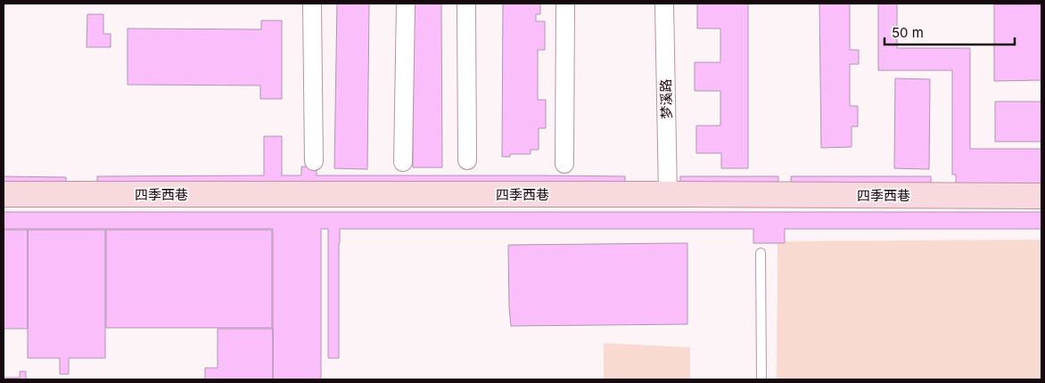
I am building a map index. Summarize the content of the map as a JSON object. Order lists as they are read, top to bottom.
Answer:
{
  "streets": {
    "street": ["梦溪路", "四季西巷"]
  },
  "crossings": [
    ["梦溪路", "四季西巷"]
  ],
  "scale_bar": "50 m"
}
